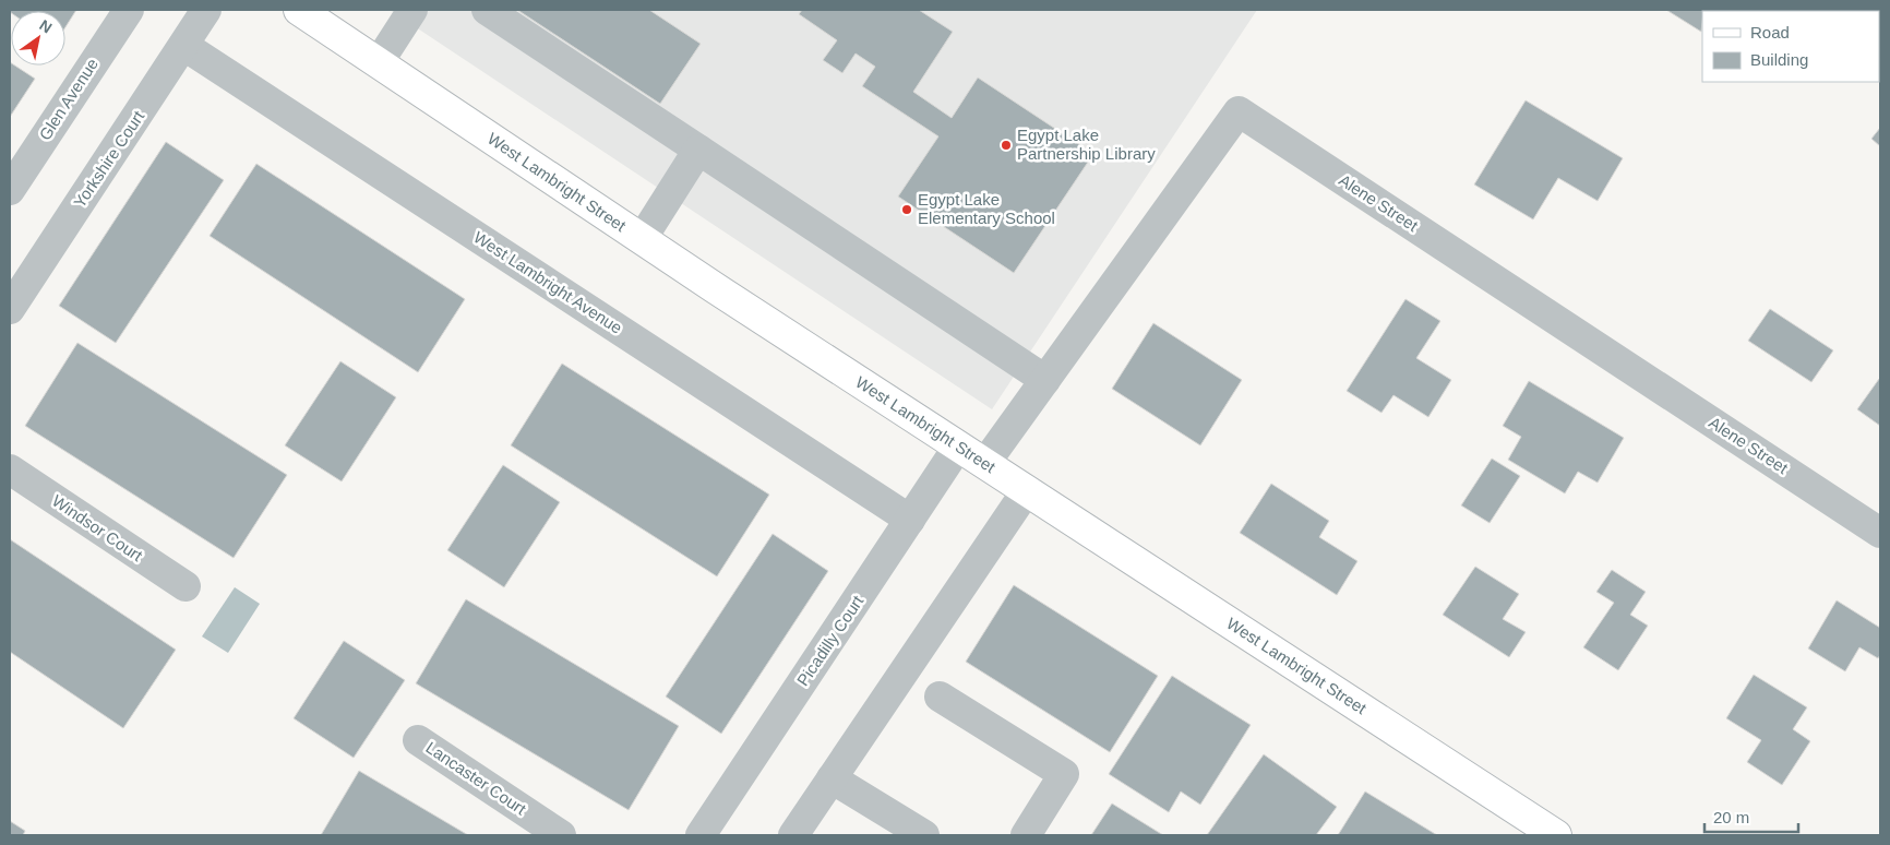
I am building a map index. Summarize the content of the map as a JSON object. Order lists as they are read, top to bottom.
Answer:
{
  "streets": {
    "main road": ["West Lambright Street"],
    "street": [
      "Glen Avenue",
      "Yorkshire Court",
      "Alene Street",
      "West Lambright Avenue",
      "Windsor Court",
      "Picadilly Court",
      "Lancaster Court"
    ]
  },
  "crossings": [
    ["Yorkshire Court", "West Lambright Avenue"],
    ["West Lambright Street", "Alene Street"],
    ["West Lambright Street", "Picadilly Court"],
    ["West Lambright Avenue", "Picadilly Court"]
  ],
  "places": ["Egypt Lake Partnership Library", "Egypt Lake Elementary School"],
  "legend": ["Road", "Building"],
  "scale_bar": "20 m",
  "north": "top right"
}
